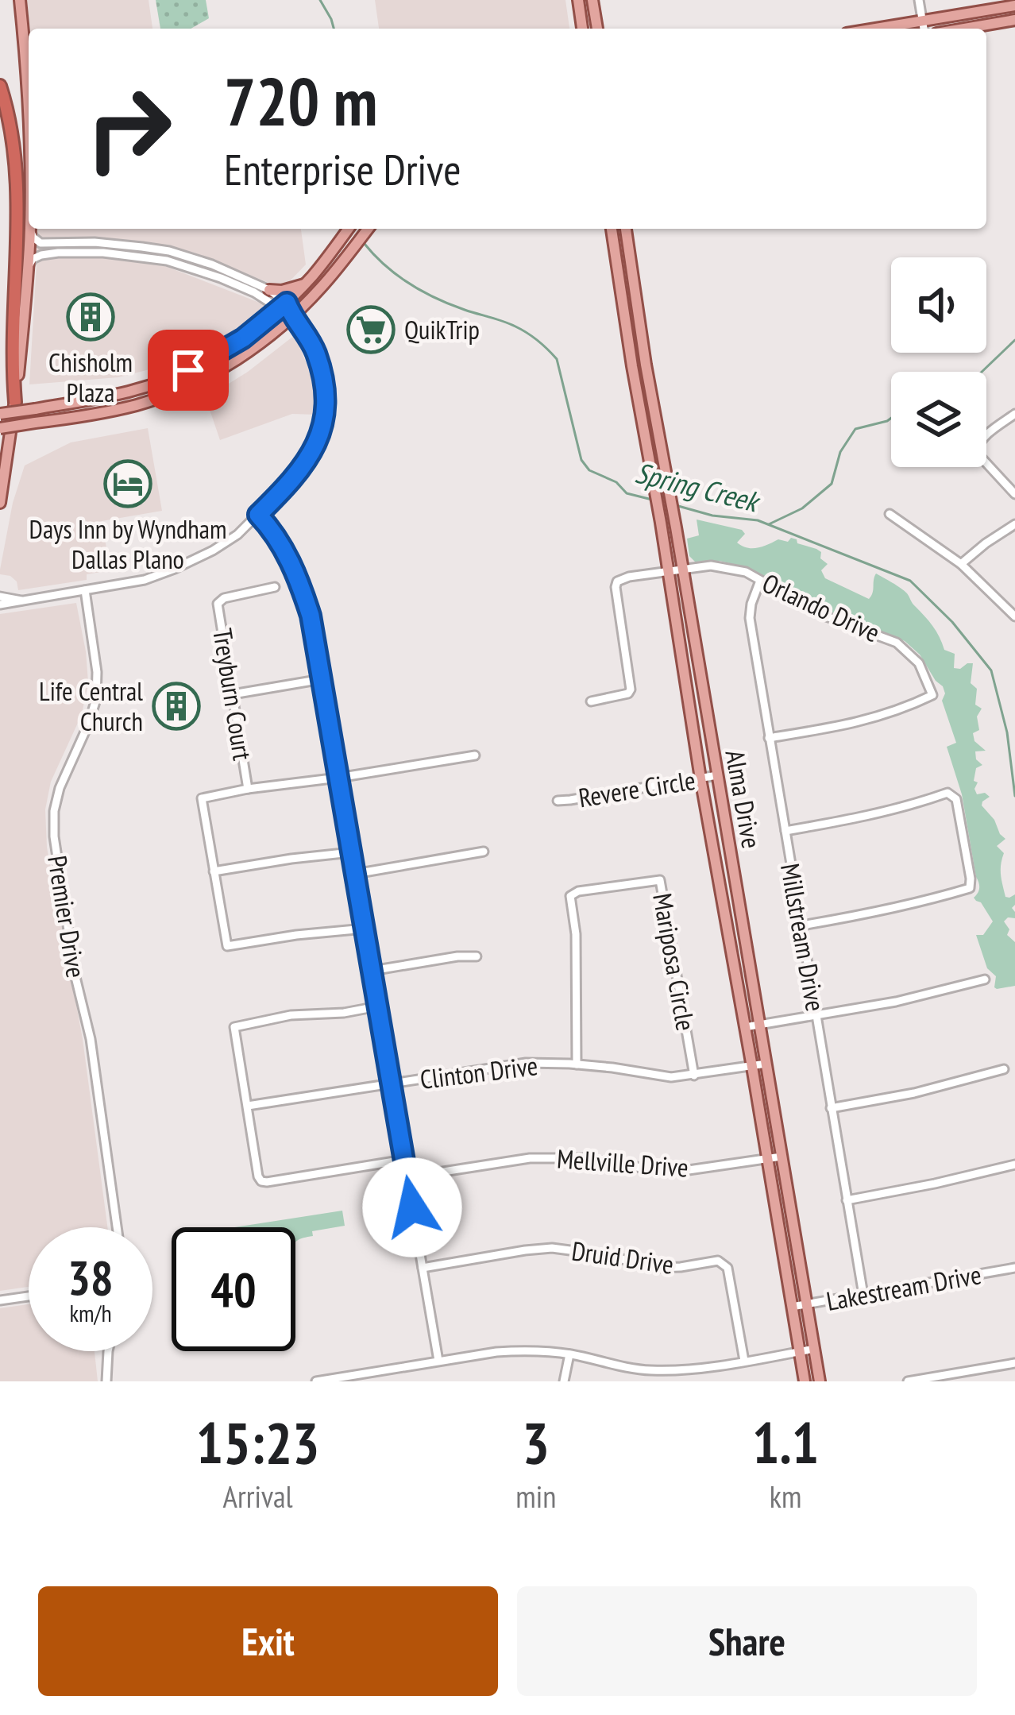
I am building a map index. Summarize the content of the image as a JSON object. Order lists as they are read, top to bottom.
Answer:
{
  "streets": {
    "main road": ["Alma Drive"],
    "street": [
      "Orlando Drive",
      "Treyburn Court",
      "Revere Circle",
      "Premier Drive",
      "Millstream Drive",
      "Mariposa Circle",
      "Clinton Drive",
      "Mellville Drive",
      "Druid Drive",
      "Lakestream Drive"
    ]
  },
  "crossings": [
    ["Orlando Drive", "Alma Drive"],
    ["Orlando Drive", "Millstream Drive"],
    ["Revere Circle", "Alma Drive"],
    ["Alma Drive", "Clinton Drive"],
    ["Alma Drive", "Mellville Drive"],
    ["Alma Drive", "Lakestream Drive"],
    ["Millstream Drive", "Lakestream Drive"],
    ["Mariposa Circle", "Clinton Drive"]
  ],
  "water": ["Spring Creek"],
  "places": {
    "building": ["Chisholm Plaza", "Life Central Church"],
    "supermarket": ["QuikTrip"],
    "hotel": ["Days Inn by Wyndham Dallas Plano"]
  },
  "page": {
    "turn": ["720 m", "Enterprise Drive"],
    "speed": "38 km/h",
    "limit": "40",
    "eta": [
      "15:23",
      "Arrival",
      "3",
      "min",
      "1.1",
      "km"
    ],
    "buttons": ["Exit", "Share"]
  }
}
